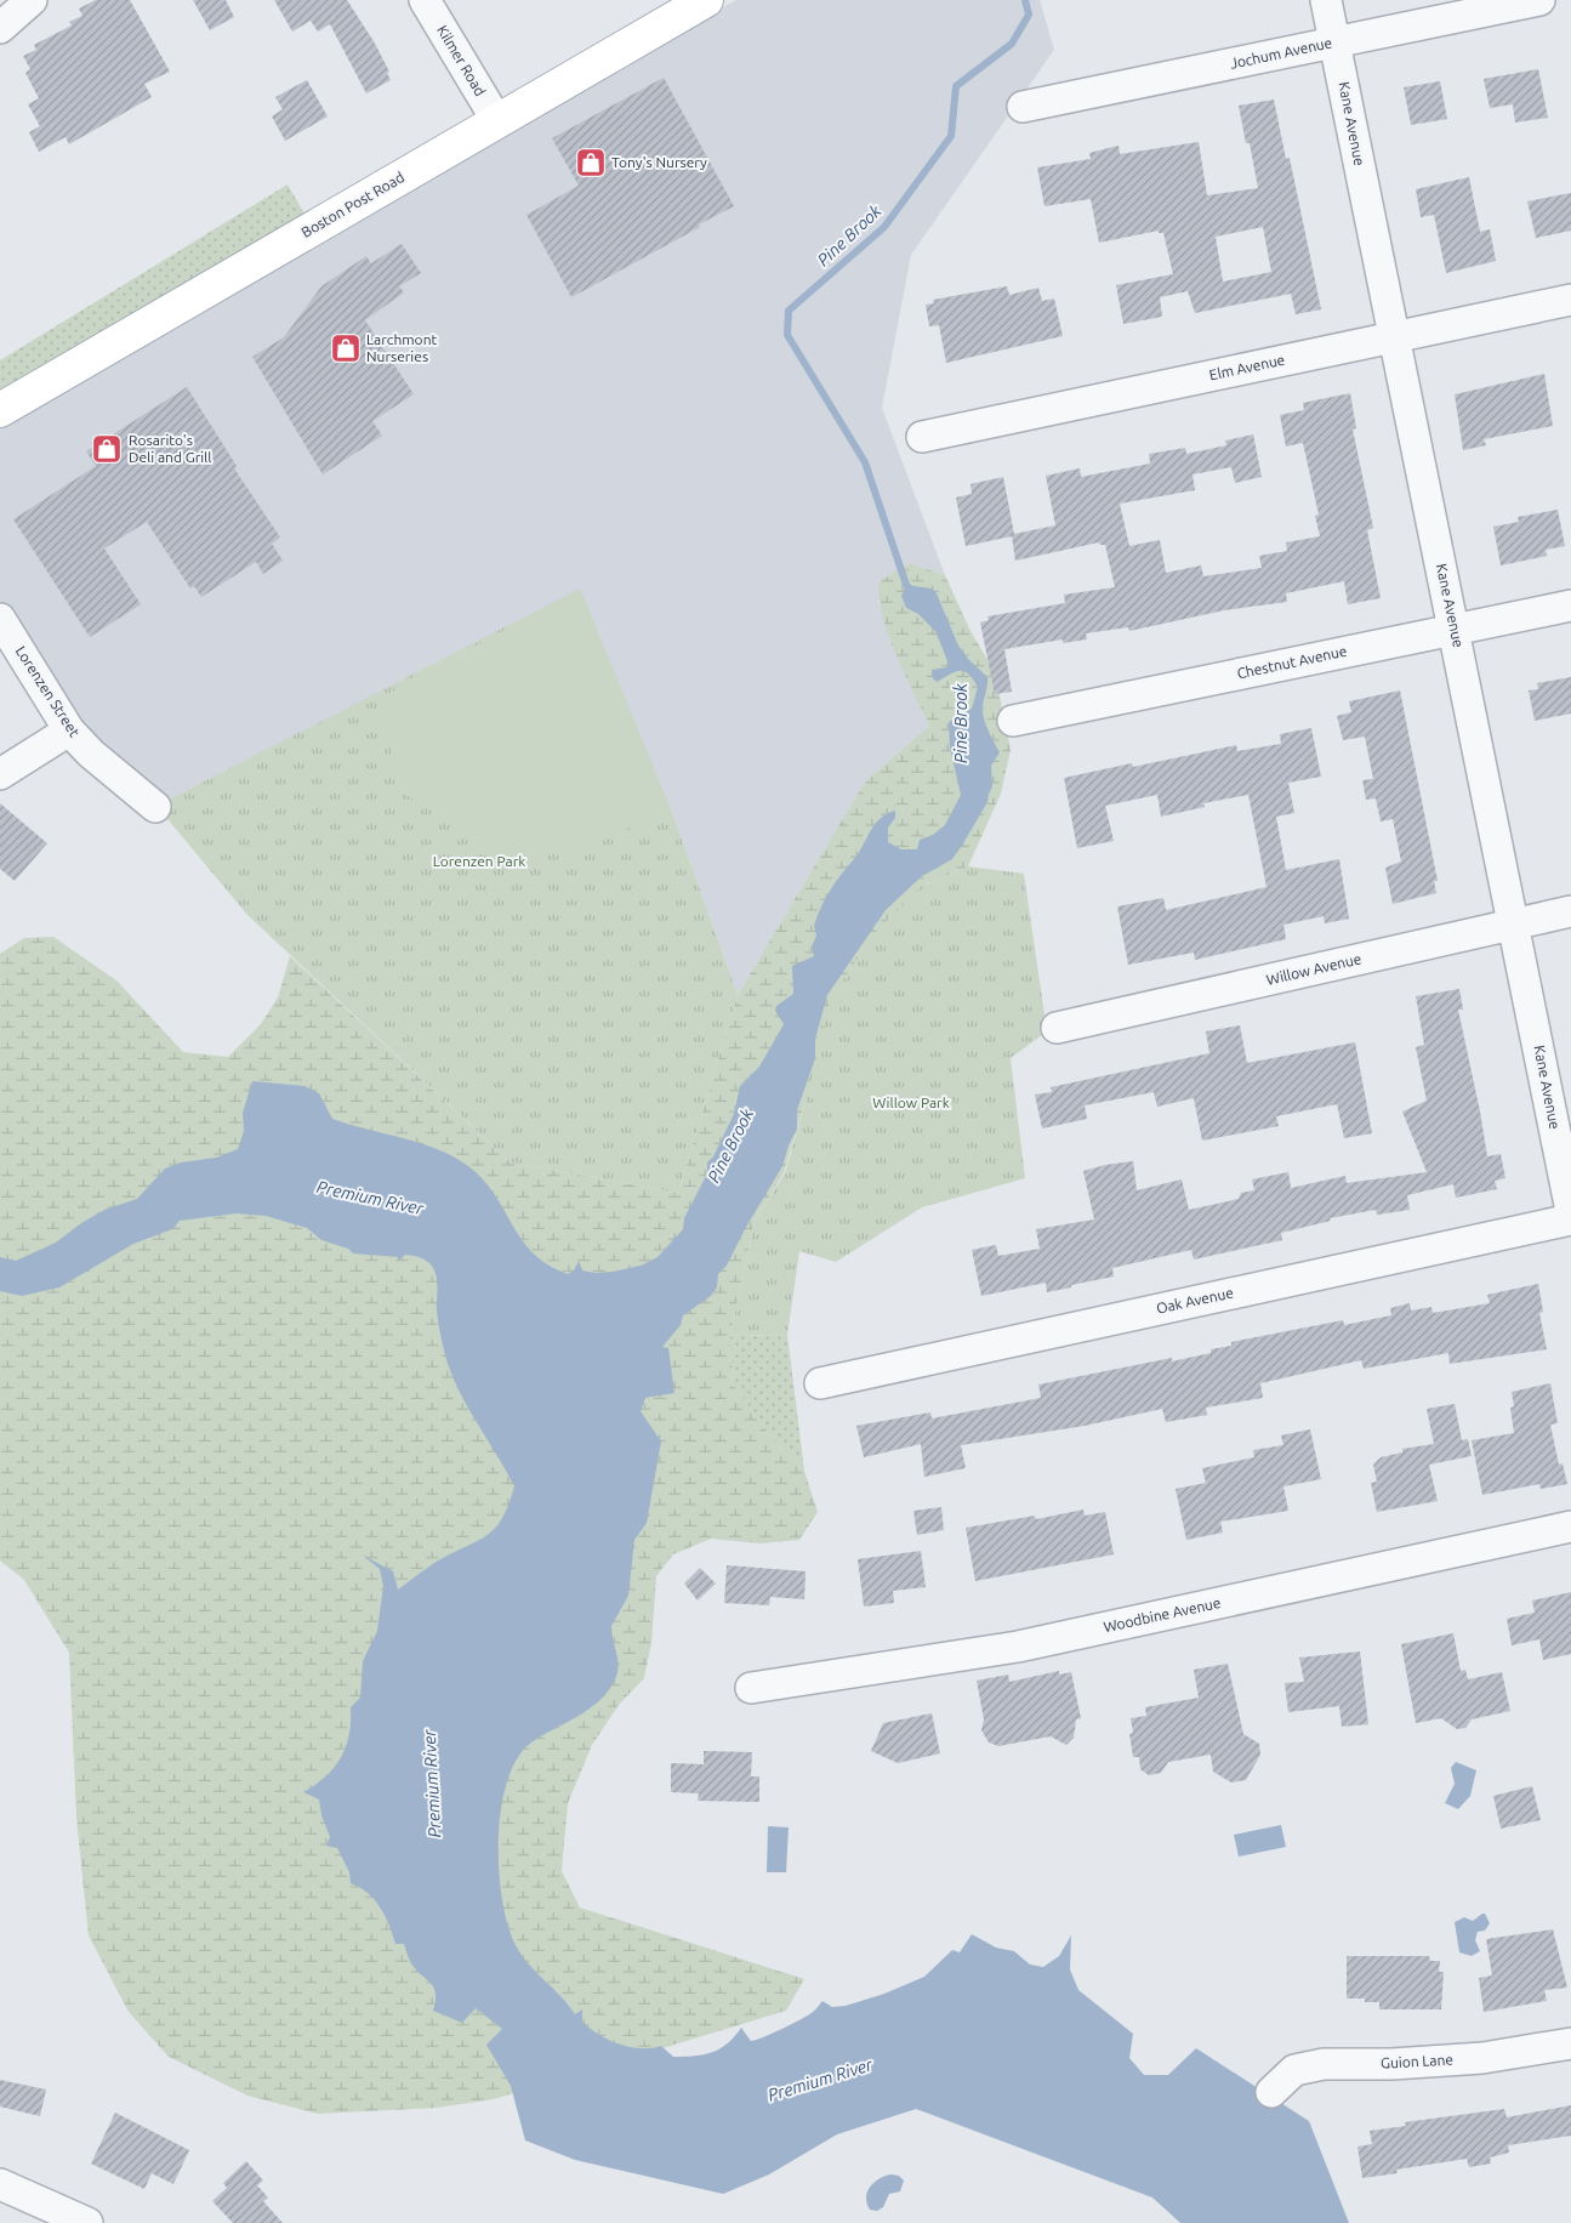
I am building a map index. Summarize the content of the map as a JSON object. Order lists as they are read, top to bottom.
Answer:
{
  "streets": {
    "main road": ["Boston Post Road"],
    "street": [
      "Jochum Avenue",
      "Kilmer Road",
      "Kane Avenue",
      "Elm Avenue",
      "Chestnut Avenue",
      "Lorenzen Street",
      "Willow Avenue",
      "Oak Avenue",
      "Woodbine Avenue",
      "Guion Lane"
    ]
  },
  "crossings": [
    ["Jochum Avenue", "Kane Avenue"],
    ["Kilmer Road", "Boston Post Road"],
    ["Kane Avenue", "Elm Avenue"],
    ["Kane Avenue", "Chestnut Avenue"],
    ["Kane Avenue", "Willow Avenue"]
  ],
  "water": ["Pine Brook", "Premium River"],
  "parks": ["Lorenzen Park", "Willow Park"],
  "places": {
    "shop": ["Tony's Nursery", "Larchmont Nurseries", "Rosarito's Deli and Grill"]
  }
}
